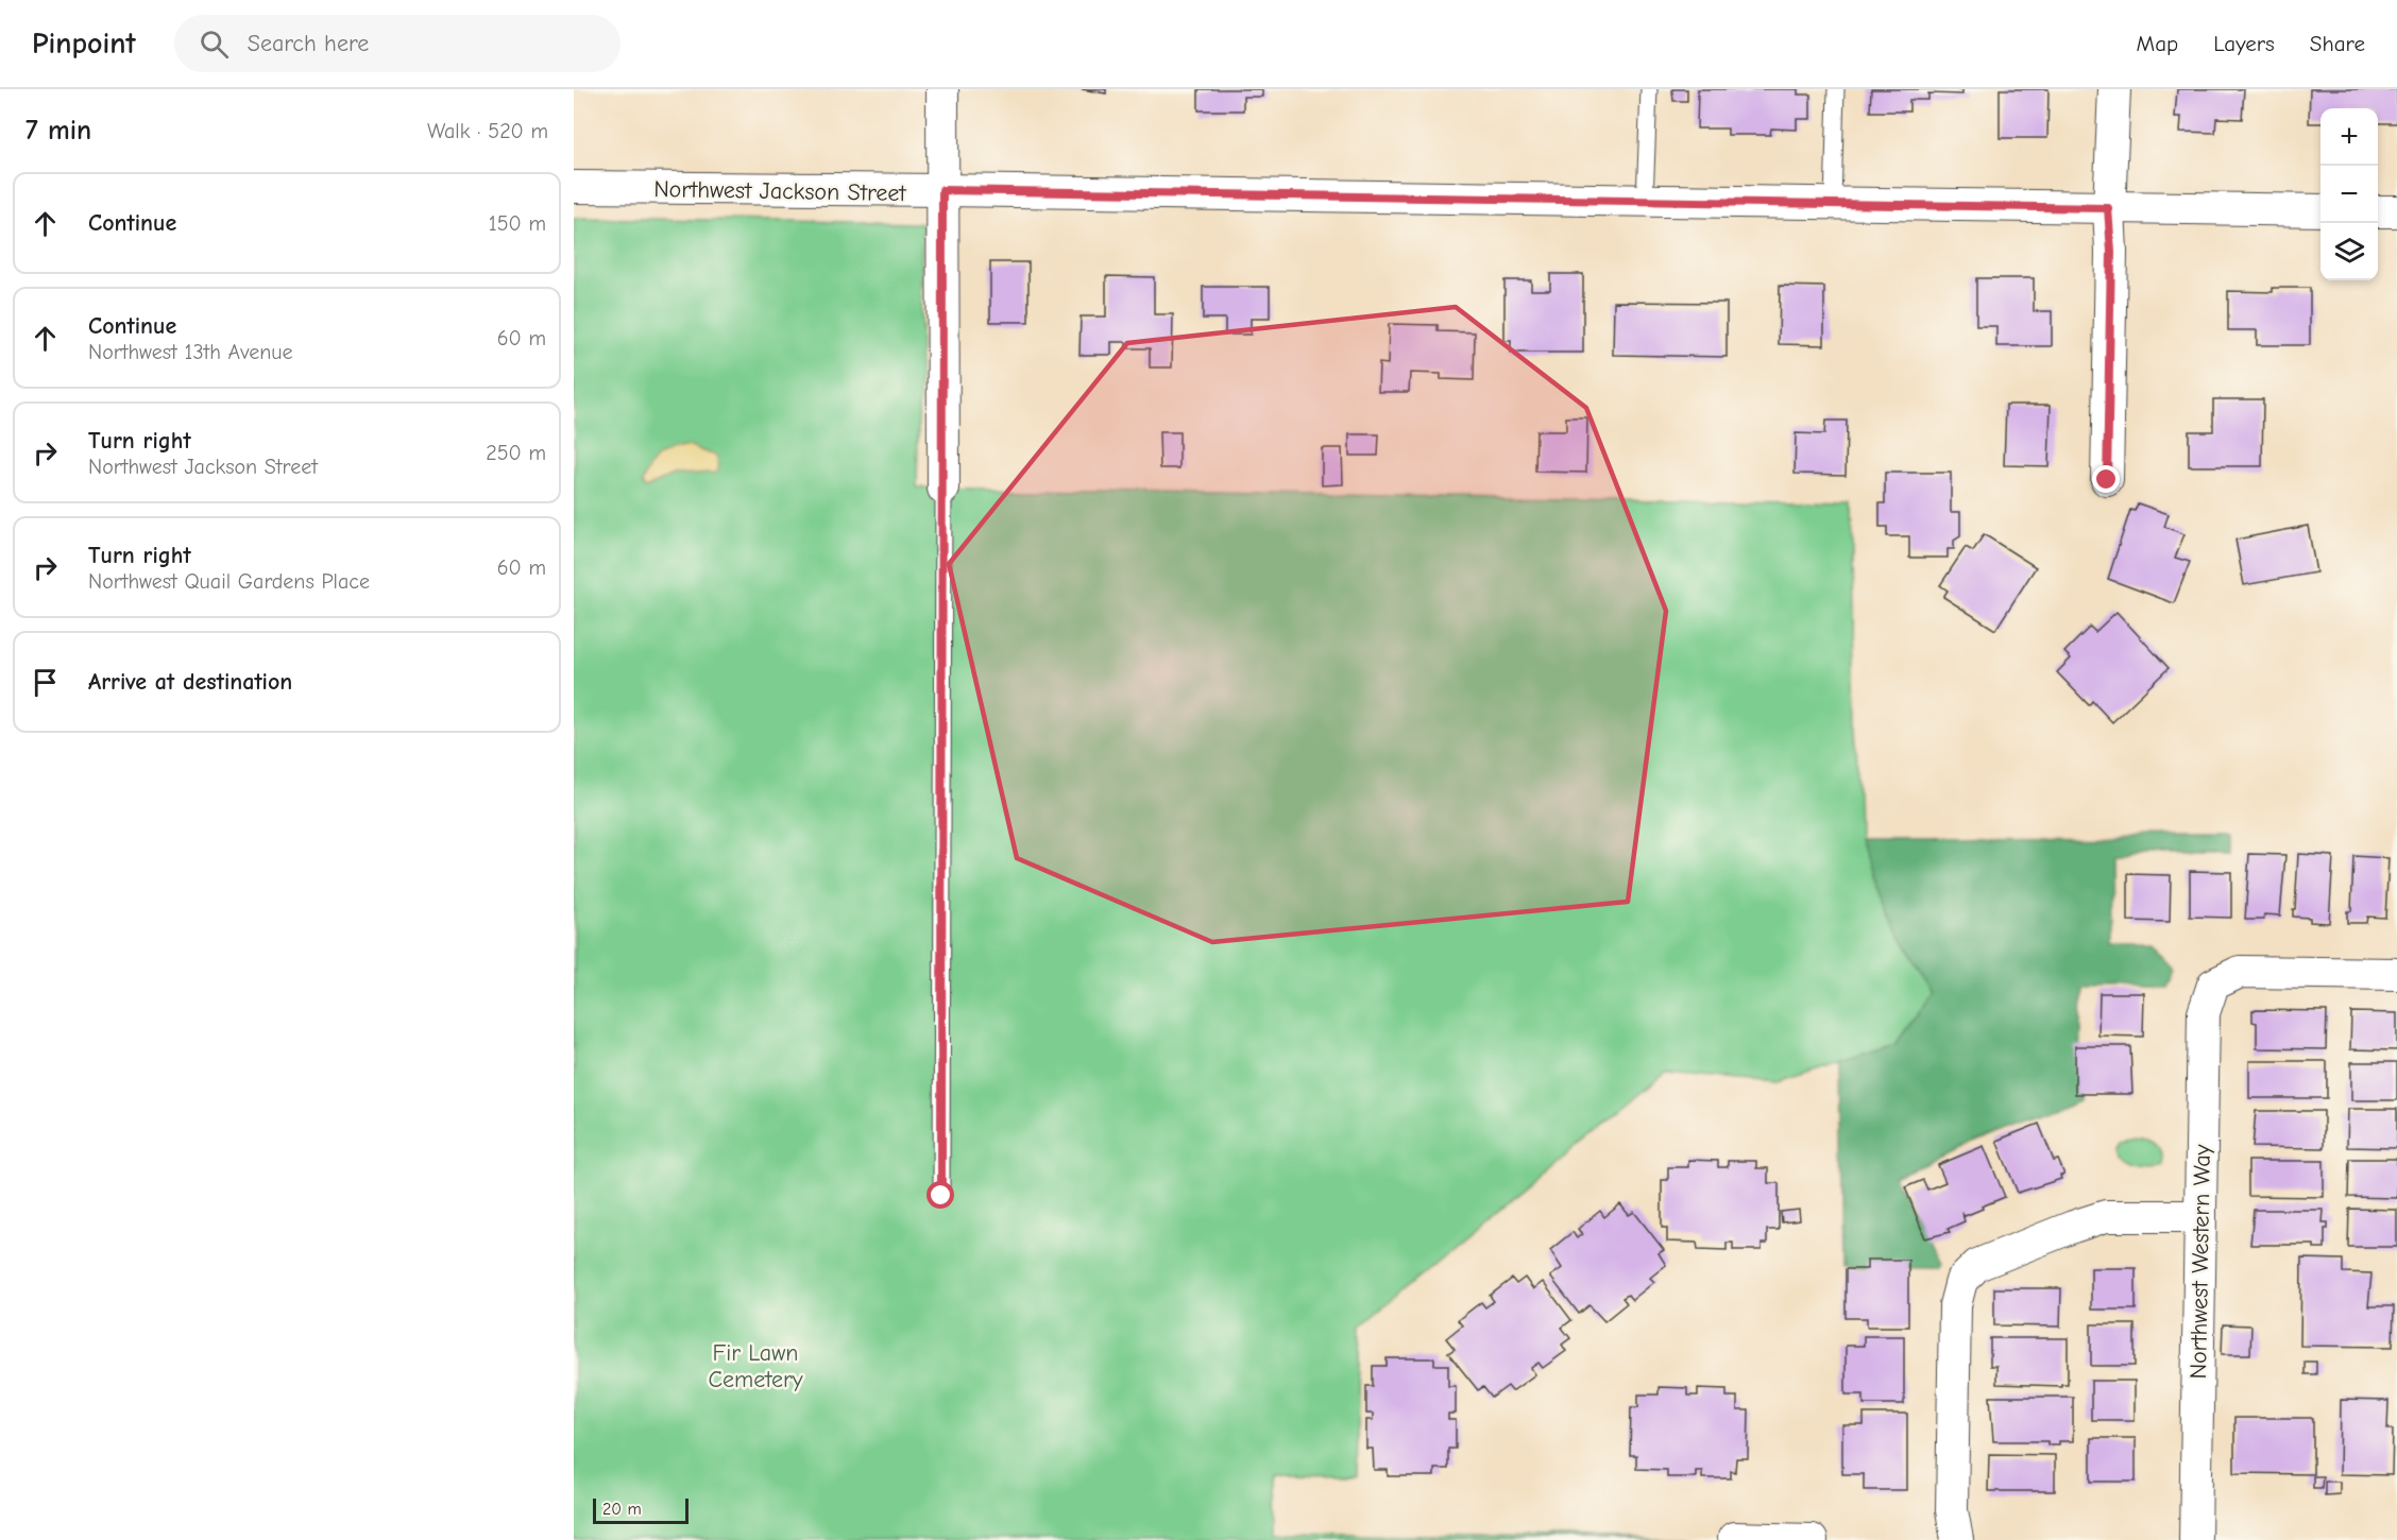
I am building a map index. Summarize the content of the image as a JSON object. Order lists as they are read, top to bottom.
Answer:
{
  "streets": {
    "street": ["Northwest Jackson Street", "Northwest Western Way"]
  },
  "parks": ["Fir Lawn Cemetery"],
  "scale_bar": "20 m",
  "page": {
    "header": "Pinpoint",
    "search": "Search here",
    "nav": ["Map", "Layers", "Share"],
    "heading": ["7 min", "Walk · 520 m"],
    "map_buttons": ["+", "−"],
    "list": [
      ["Continue", "150 m"],
      ["Continue", "Northwest 13th Avenue", "60 m"],
      ["Turn right", "Northwest Jackson Street", "250 m"],
      ["Turn right", "Northwest Quail Gardens Place", "60 m"],
      "Arrive at destination"
    ],
    "scale": "20 m"
  }
}
